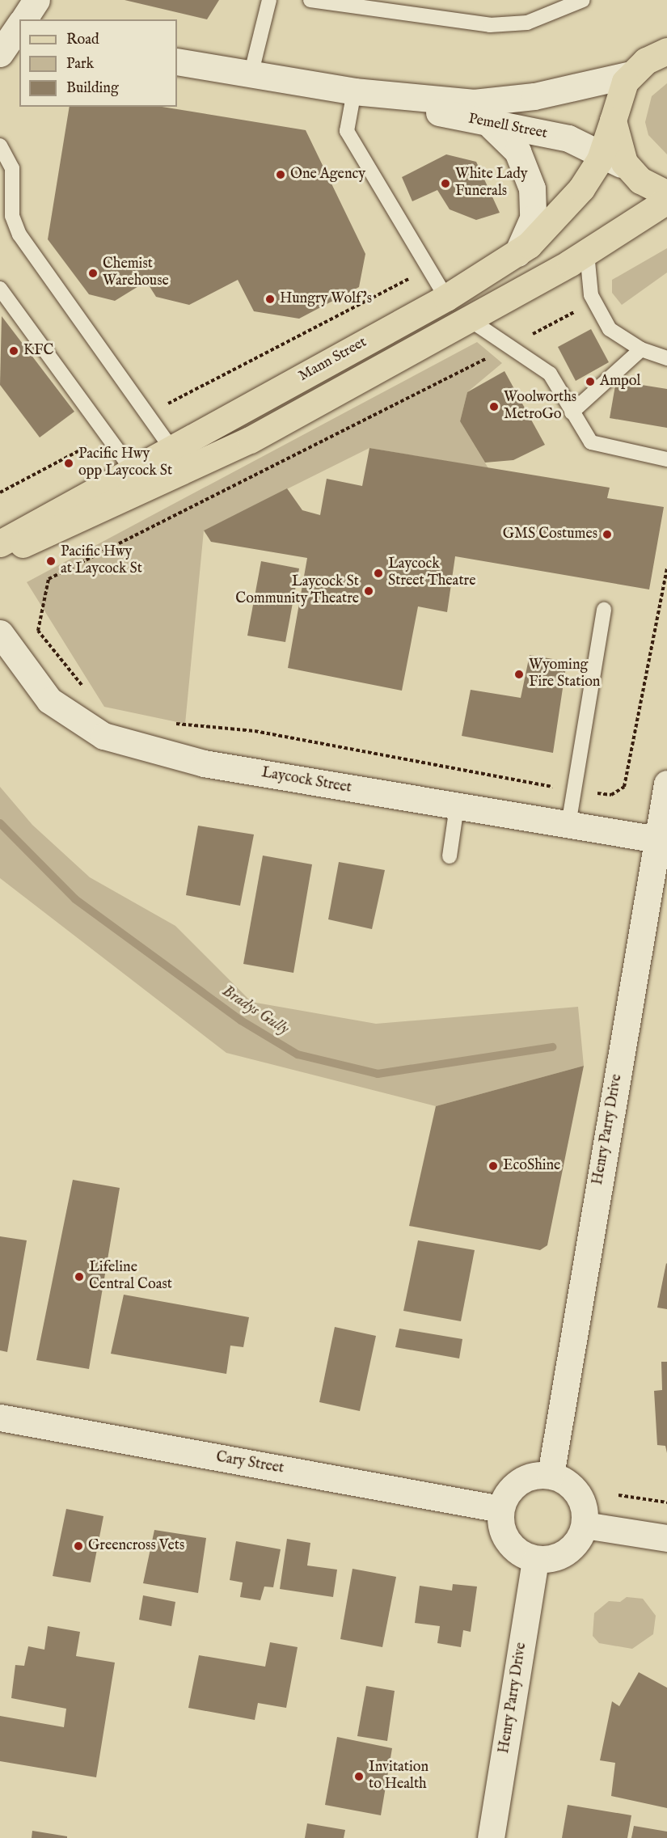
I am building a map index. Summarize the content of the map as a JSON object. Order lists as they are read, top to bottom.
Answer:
{
  "streets": {
    "main road": ["Mann Street"],
    "street": [
      "Pemell Street",
      "Laycock Street",
      "Henry Parry Drive",
      "Cary Street"
    ]
  },
  "crossings": [
    ["Pemell Street", "Mann Street"],
    ["Laycock Street", "Henry Parry Drive"],
    ["Henry Parry Drive", "Cary Street"]
  ],
  "water": ["Bradys Gully"],
  "places": [
    "One Agency",
    "White Lady Funerals",
    "Chemist Warehouse",
    "Hungry Wolf's",
    "KFC",
    "Ampol",
    "Woolworths MetroGo",
    "Pacific Hwy opp Laycock St",
    "GMS Costumes",
    "Pacific Hwy at Laycock St",
    "Laycock Street Theatre",
    "Laycock St Community Theatre",
    "Wyoming Fire Station",
    "EcoShine",
    "Lifeline Central Coast",
    "Greencross Vets",
    "Invitation to Health"
  ],
  "legend": ["Road", "Park", "Building"]
}
